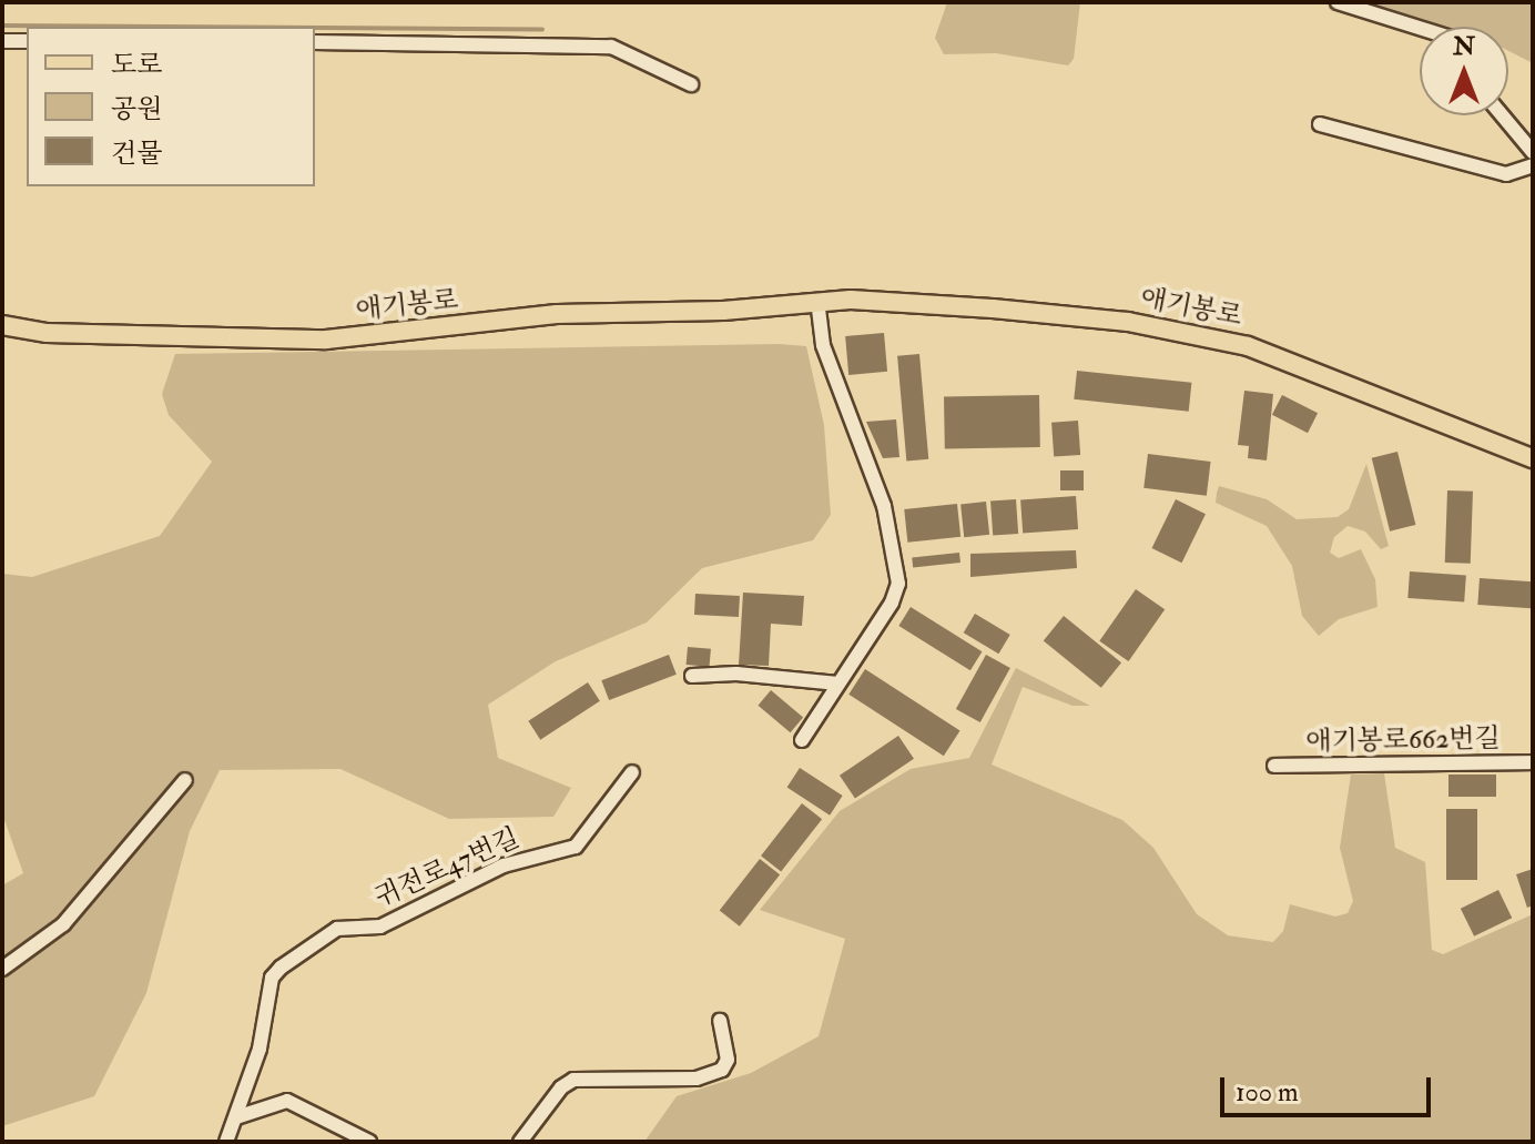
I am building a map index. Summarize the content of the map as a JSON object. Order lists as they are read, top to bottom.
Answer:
{
  "streets": {
    "main road": ["애기봉로"],
    "lane": ["애기봉로662번길", "귀전로47번길"]
  },
  "legend": ["도로", "공원", "건물"],
  "scale_bar": "100 m",
  "north": "top"
}
